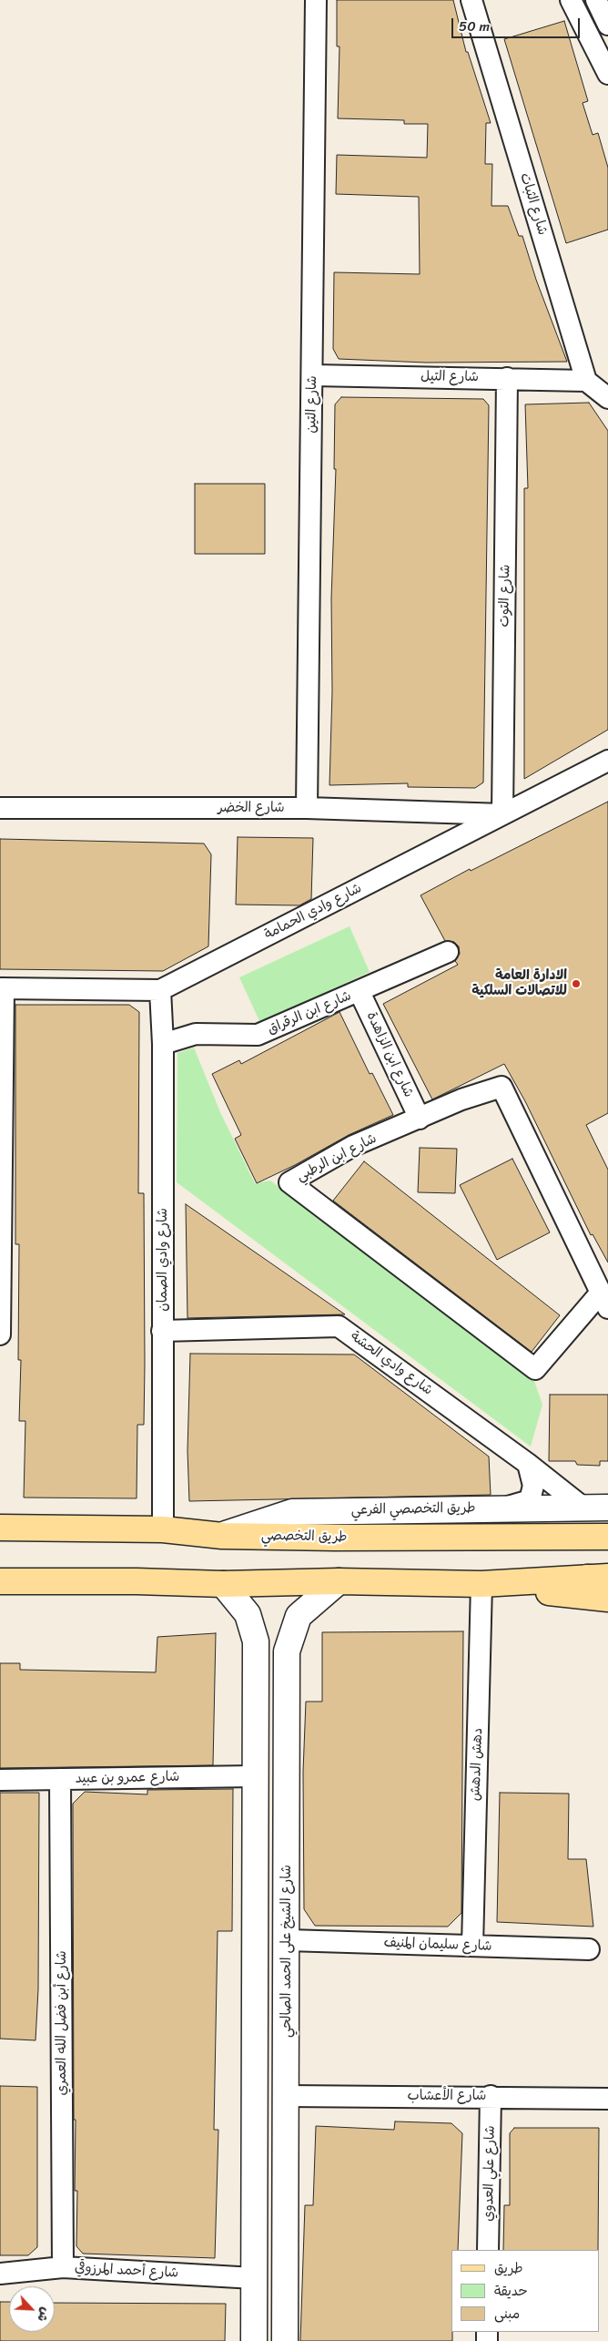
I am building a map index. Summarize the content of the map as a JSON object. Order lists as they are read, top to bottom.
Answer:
{
  "streets": {
    "main road": ["طريق التخصصي"],
    "street": [
      "شارع الثبات",
      "شارع التيل",
      "شارع التين",
      "شارع التوت",
      "شارع الخضر",
      "شارع وادي الحمامة",
      "شارع ابن الرقراق",
      "شارع ابن الزاهدة",
      "شارع ابن الرطبي",
      "شارع وادي الصمان",
      "شارع وادي الحشة",
      "طريق التخصصي الفرعي",
      "دهش الدهش",
      "شارع عمرو بن عبيد",
      "شارع سليمان المنيف",
      "شارع الشيخ على الحمد الصالحي",
      "شارع أبن فضل الله العمري",
      "شارع الأعشاب",
      "شارع علي العدوي",
      "شارع أحمد المرزوقي"
    ]
  },
  "crossings": [
    ["شارع الثبات", "شارع التيل"],
    ["شارع التيل", "شارع التين"],
    ["شارع التيل", "شارع التوت"],
    ["شارع التين", "شارع الخضر"],
    ["شارع التوت", "شارع الخضر"],
    ["شارع التوت", "شارع وادي الحمامة"],
    ["شارع الخضر", "شارع وادي الحمامة"],
    ["شارع وادي الحمامة", "شارع وادي الصمان"],
    ["شارع ابن الرقراق", "شارع ابن الزاهدة"],
    ["شارع ابن الرقراق", "شارع وادي الصمان"],
    ["شارع ابن الزاهدة", "شارع ابن الرطبي"],
    ["شارع وادي الصمان", "شارع وادي الحشة"],
    ["شارع وادي الصمان", "طريق التخصصي"],
    ["شارع وادي الحشة", "طريق التخصصي الفرعي"],
    ["طريق التخصصي الفرعي", "طريق التخصصي"],
    ["دهش الدهش", "شارع سليمان المنيف"],
    ["شارع عمرو بن عبيد", "شارع أبن فضل الله العمري"],
    ["شارع سليمان المنيف", "شارع الشيخ على الحمد الصالحي"],
    ["شارع الشيخ على الحمد الصالحي", "شارع الأعشاب"],
    ["شارع أبن فضل الله العمري", "شارع أحمد المرزوقي"],
    ["شارع الأعشاب", "شارع علي العدوي"]
  ],
  "places": ["الادارة العامة للاتصالات السلكية"],
  "legend": ["طريق", "حديقة", "مبنى"],
  "scale_bar": "50 m",
  "north": "bottom right"
}
